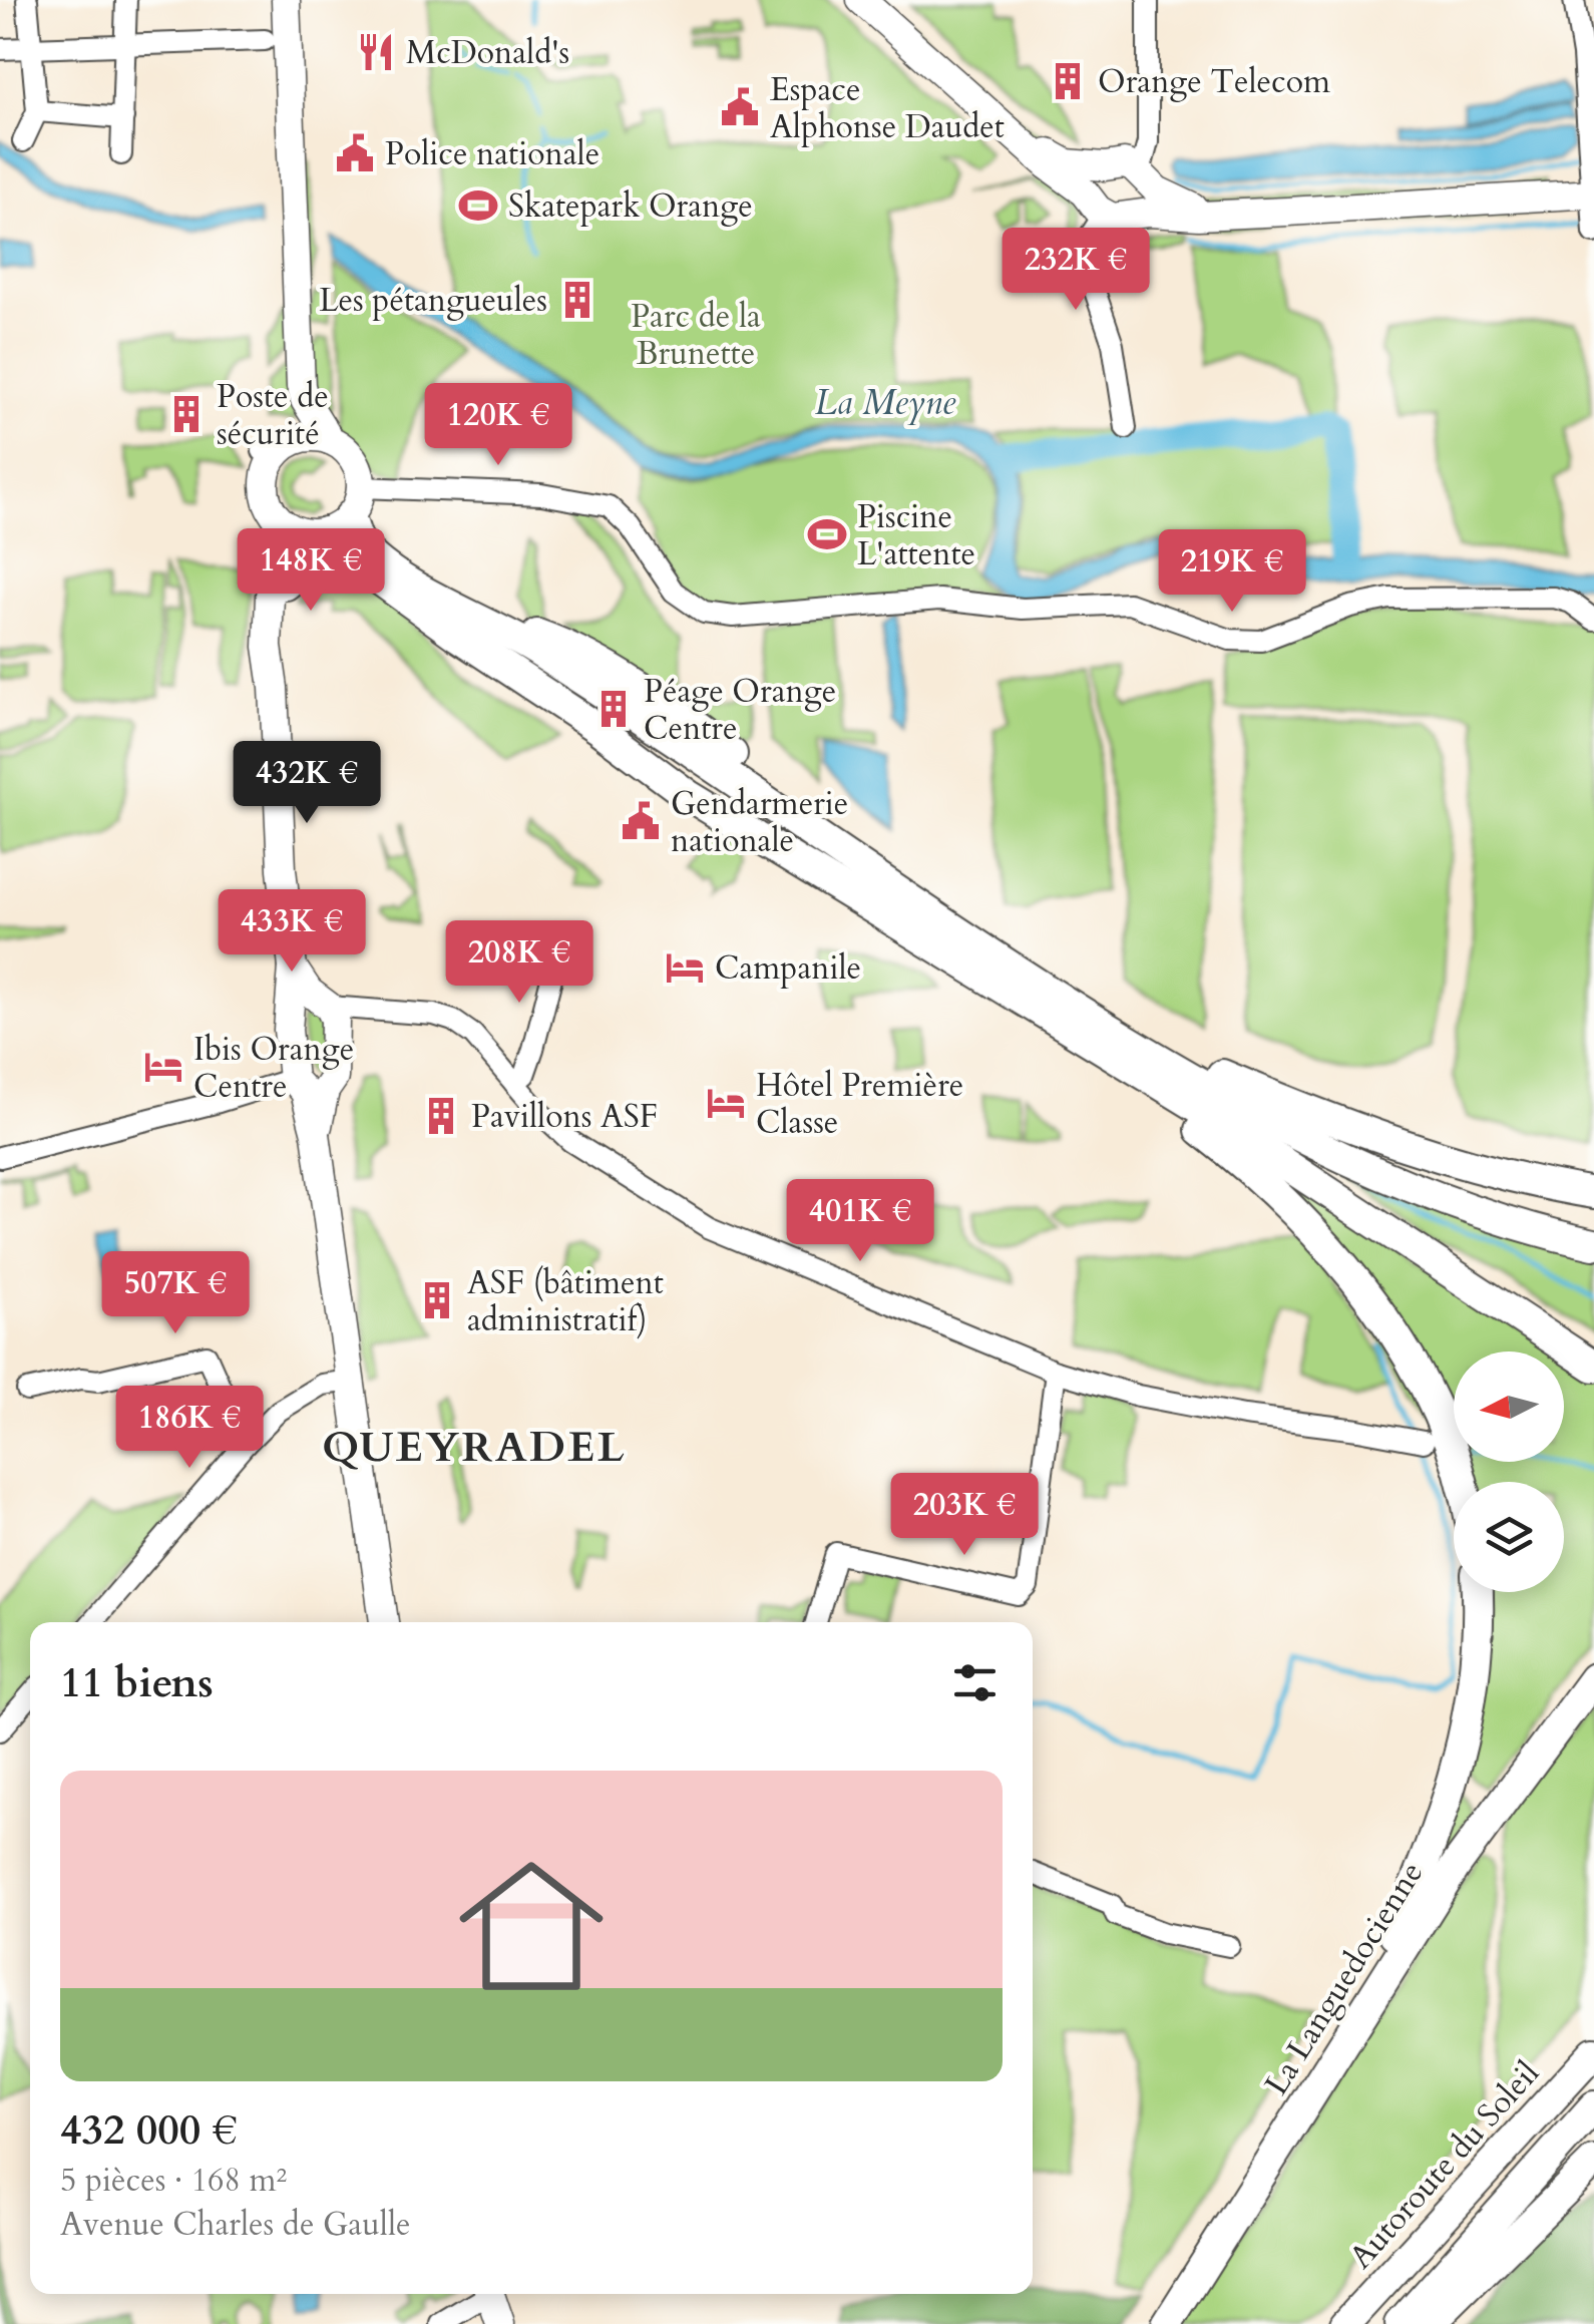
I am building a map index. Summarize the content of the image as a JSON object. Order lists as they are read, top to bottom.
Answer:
{
  "streets": {
    "highway": ["La Languedocienne", "Autoroute du Soleil"]
  },
  "districts": ["QUEYRADEL"],
  "water": ["La Meyne"],
  "parks": ["Parc de la Brunette"],
  "places": {
    "restaurant": ["McDonald's"],
    "building": [
      "Orange Telecom",
      "Les pétangueules",
      "Poste de sécurité",
      "Péage Orange Centre",
      "Pavillons ASF",
      "ASF (bâtiment administratif)"
    ],
    "public building": ["Espace Alphonse Daudet", "Police nationale", "Gendarmerie nationale"],
    "sports": ["Skatepark Orange", "Piscine L'attente"],
    "hotel": ["Campanile", "Ibis Orange Centre", "Hôtel Première Classe"]
  },
  "north": "left",
  "page": {
    "price": [
      "232K €",
      "120K €",
      "148K €",
      "219K €",
      "432K €",
      "433K €",
      "208K €",
      "401K €",
      "507K €",
      "186K €",
      "203K €"
    ],
    "heading": "11 biens",
    "list": [
      {
        "name": "432 000 €",
        "note": "5 pièces · 168 m² · Avenue Charles de Gaulle"
      }
    ]
  }
}
